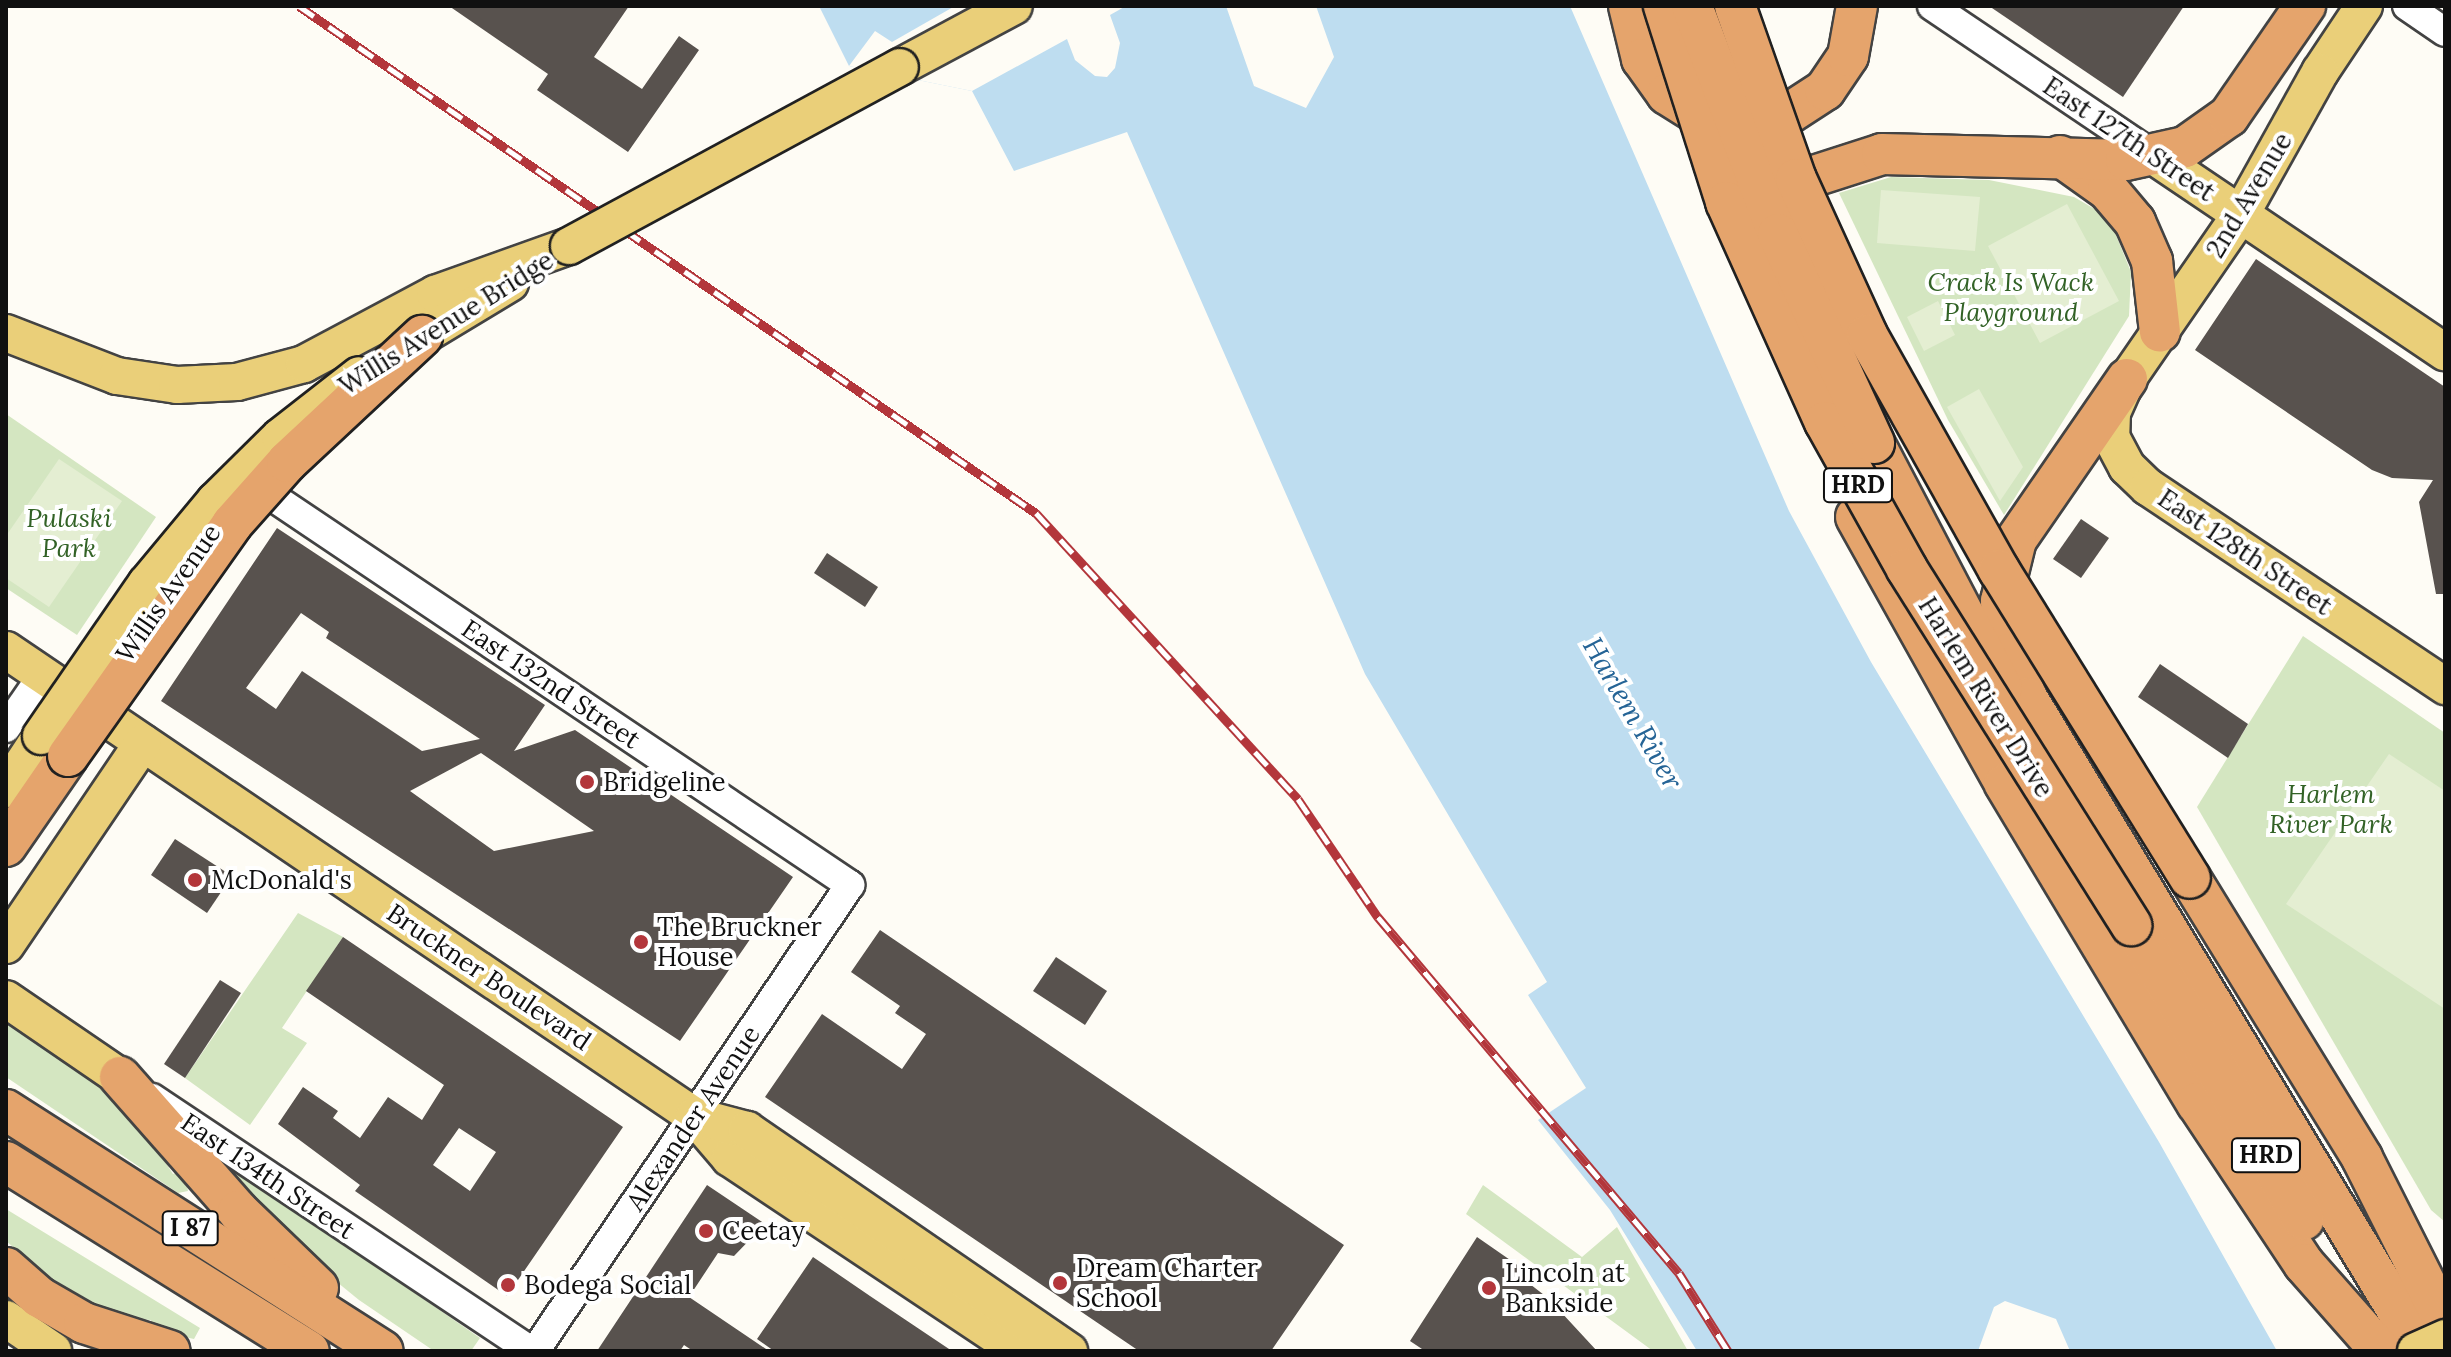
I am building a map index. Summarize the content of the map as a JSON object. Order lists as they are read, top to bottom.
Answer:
{
  "streets": {
    "highway": ["HRD", "Harlem River Drive", "I 87"],
    "main road": [
      "East 127th Street",
      "2nd Avenue",
      "Willis Avenue Bridge",
      "East 128th Street",
      "Bruckner Boulevard",
      "East 134th Street"
    ],
    "street": ["Willis Avenue", "East 132nd Street", "Alexander Avenue"]
  },
  "crossings": [
    ["East 127th Street", "2nd Avenue"],
    ["2nd Avenue", "East 128th Street"],
    ["Willis Avenue", "East 132nd Street"],
    ["Willis Avenue", "Bruckner Boulevard"],
    ["East 132nd Street", "Alexander Avenue"],
    ["Bruckner Boulevard", "Alexander Avenue"],
    ["Alexander Avenue", "East 134th Street"]
  ],
  "water": ["Harlem River"],
  "parks": ["Crack Is Wack Playground", "Pulaski Park", "Harlem River Park"],
  "places": [
    "Bridgeline",
    "McDonald's",
    "The Bruckner House",
    "Ceetay",
    "Dream Charter School",
    "Bodega Social",
    "Lincoln at Bankside"
  ]
}
